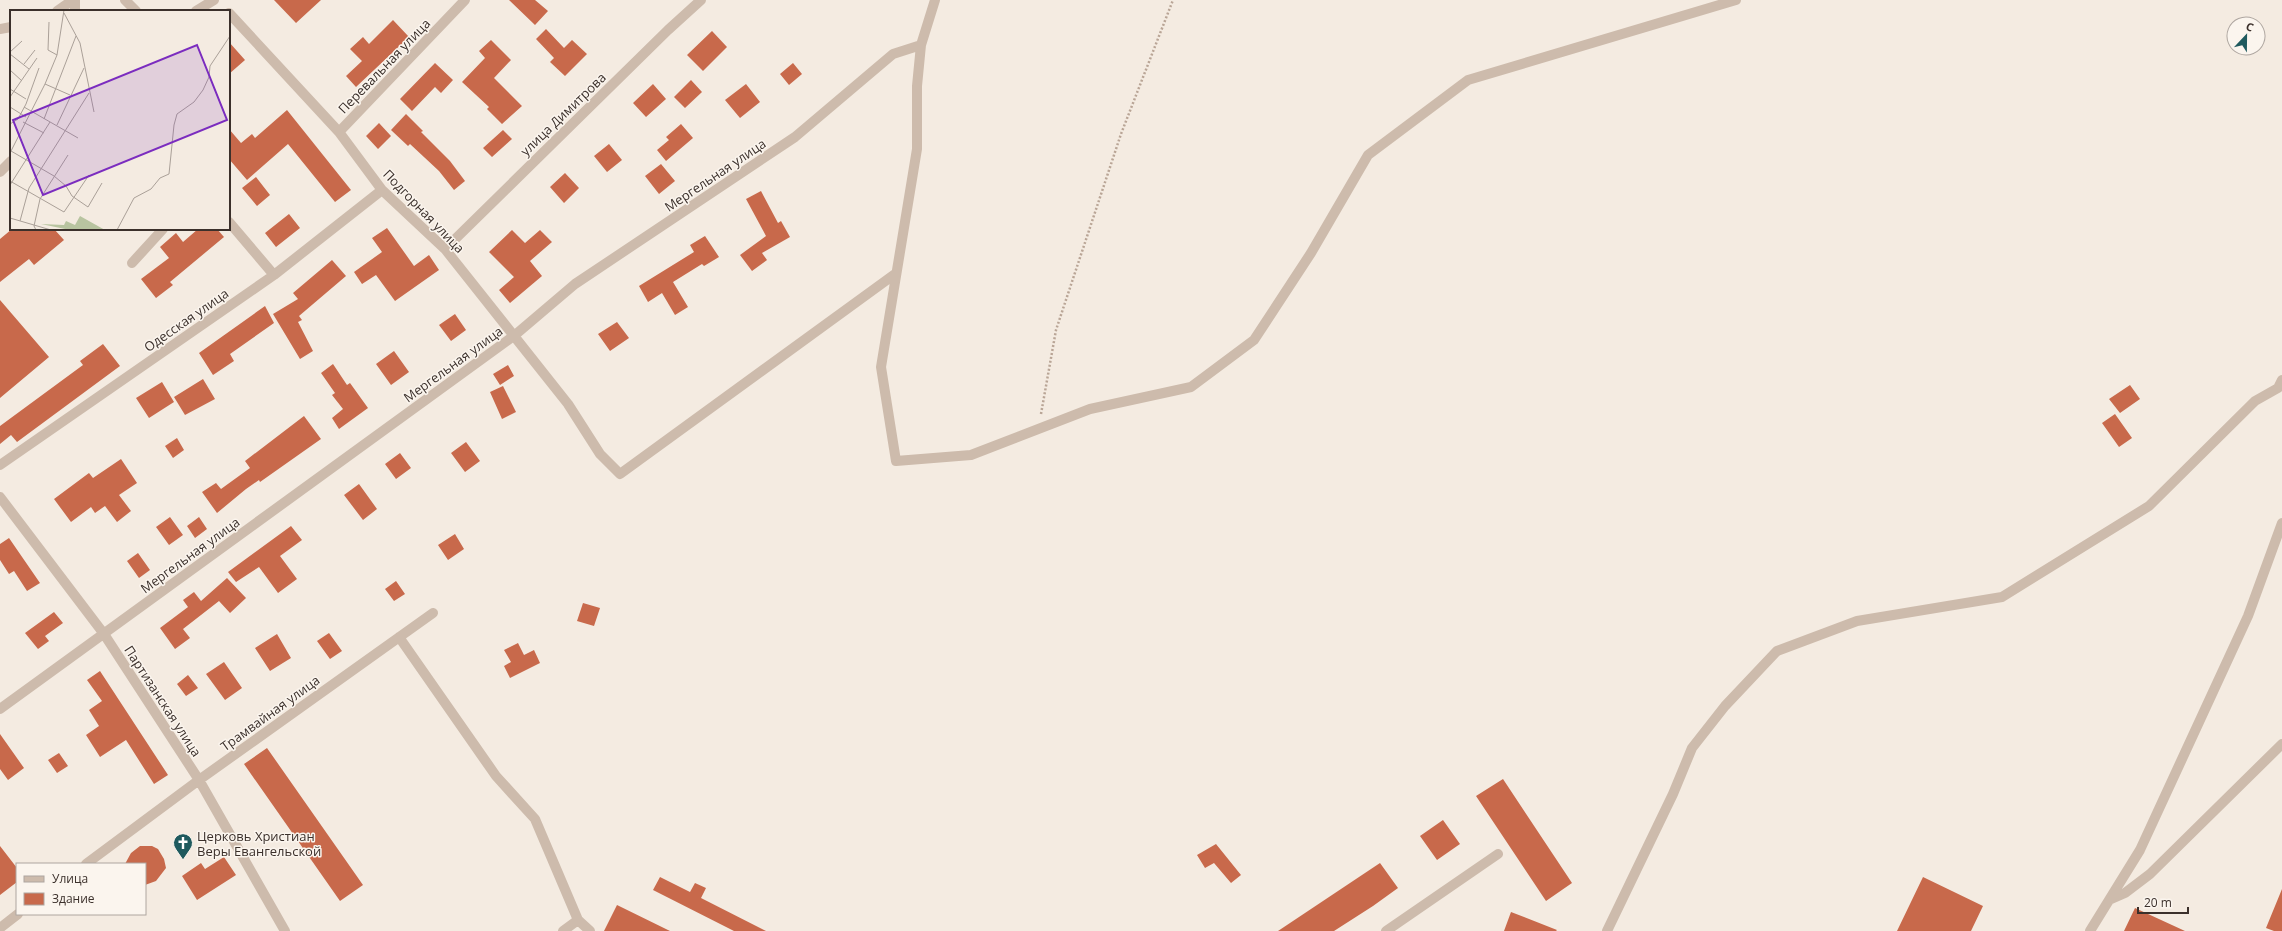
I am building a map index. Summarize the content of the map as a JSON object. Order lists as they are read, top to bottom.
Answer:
{
  "streets": {
    "street": [
      "Перевальная улица",
      "улица Димитрова",
      "Мергельная улица",
      "Подгорная улица",
      "Одесская улица",
      "Партизанская улица",
      "Трамвайная улица"
    ]
  },
  "crossings": [
    ["Перевальная улица", "Подгорная улица"],
    ["улица Димитрова", "Подгорная улица"],
    ["Мергельная улица", "Подгорная улица"],
    ["Мергельная улица", "Партизанская улица"],
    ["Подгорная улица", "Одесская улица"],
    ["Партизанская улица", "Трамвайная улица"]
  ],
  "places": {
    "church": ["Церковь Христиан Веры Евангельской"]
  },
  "legend": ["Улица", "Здание"],
  "scale_bar": "20 m",
  "north": "top"
}
